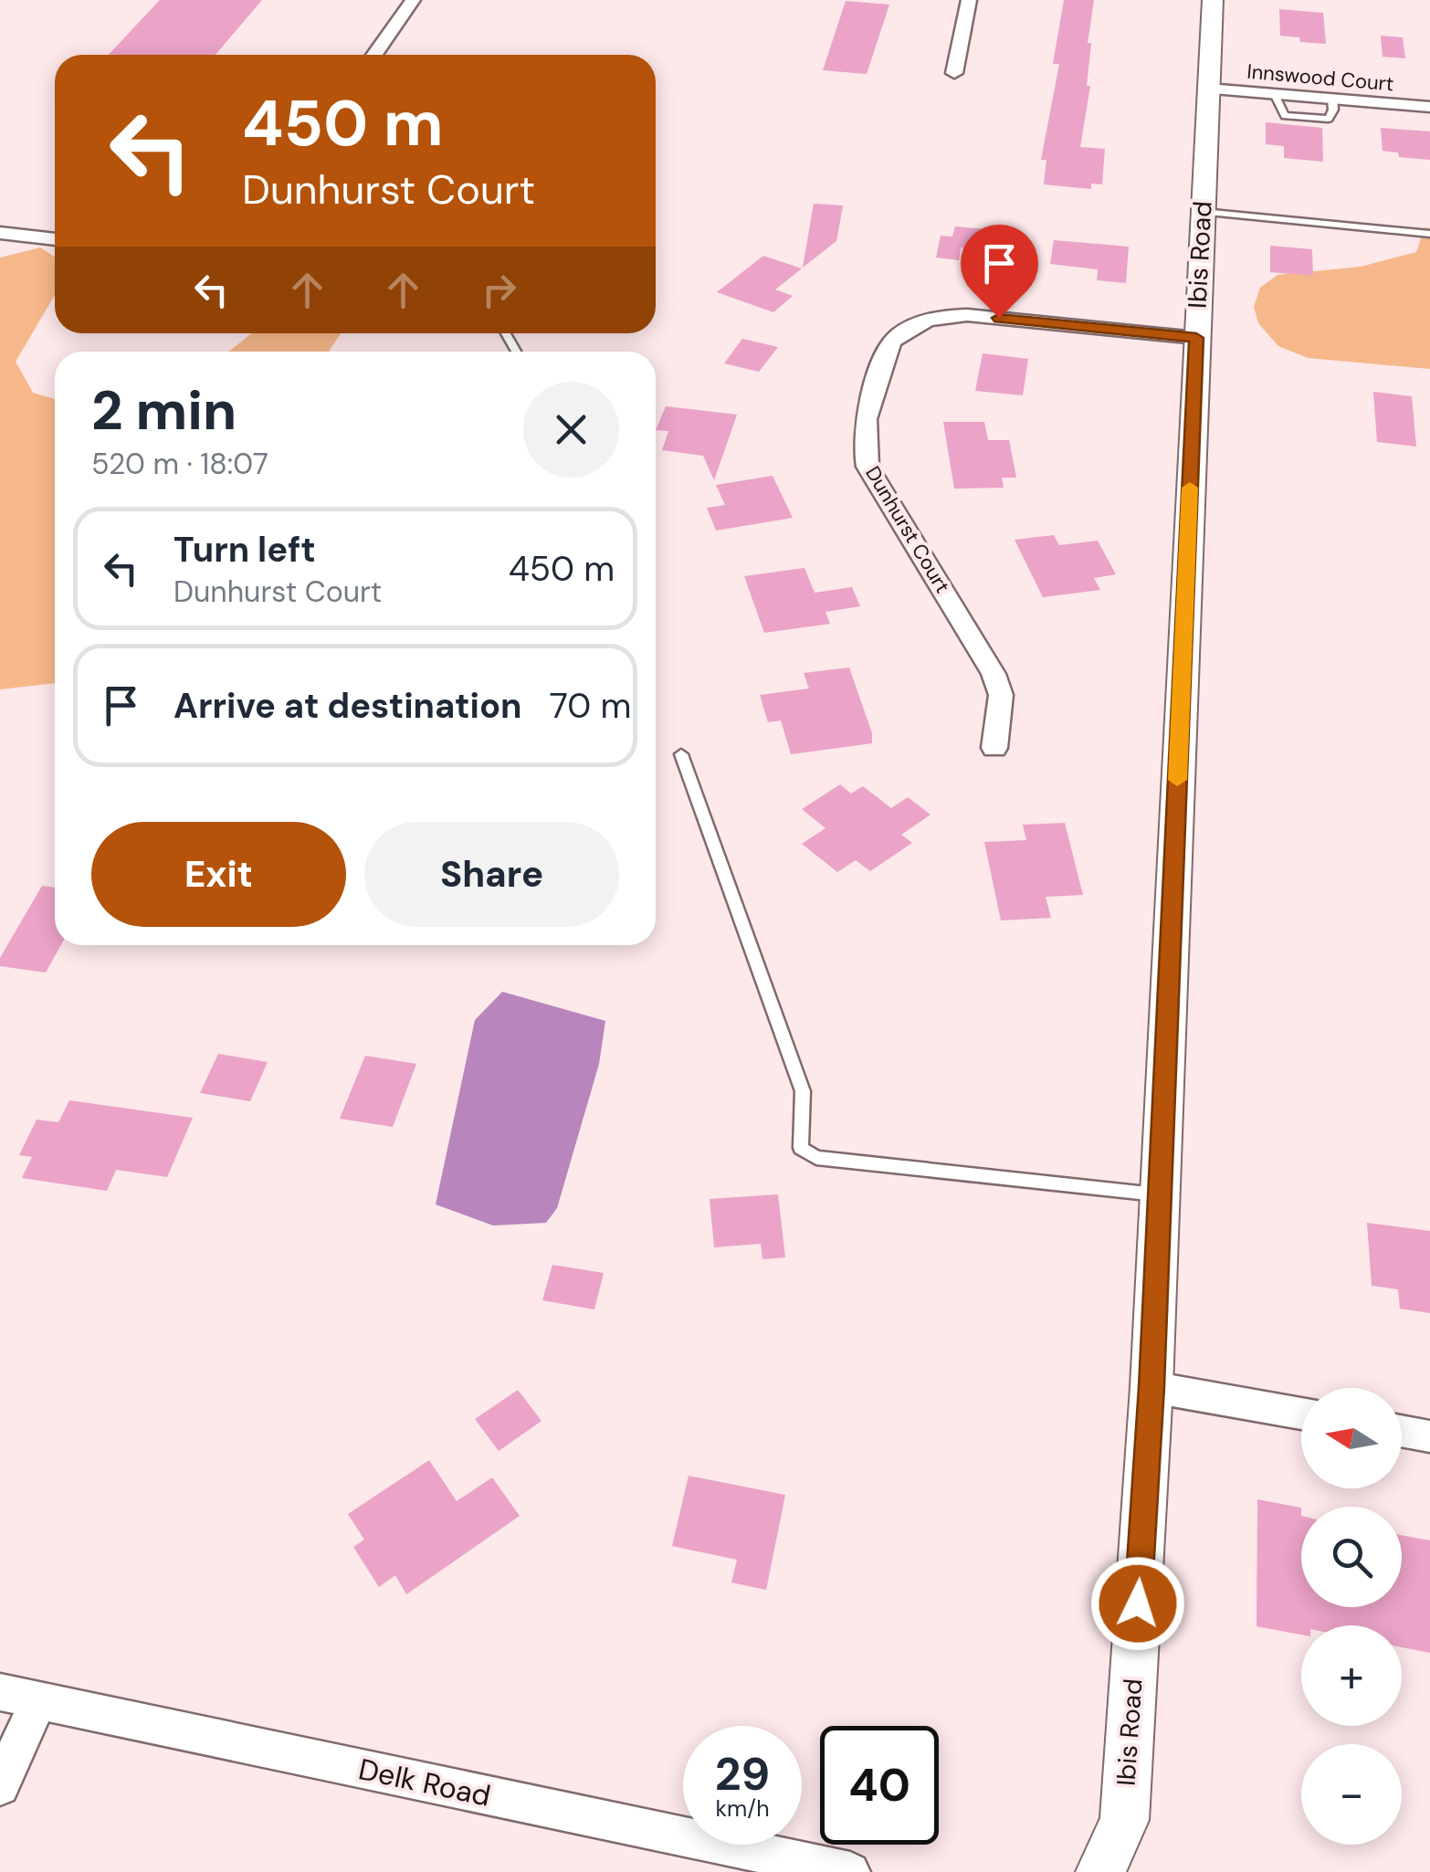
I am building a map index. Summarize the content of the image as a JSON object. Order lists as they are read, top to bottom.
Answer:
{
  "streets": {
    "street": [
      "Innswood Court",
      "Ibis Road",
      "Dunhurst Court",
      "Delk Road"
    ]
  },
  "crossings": [
    ["Innswood Court", "Ibis Road"],
    ["Ibis Road", "Dunhurst Court"]
  ],
  "north": "left",
  "page": {
    "turn": ["450 m", "Dunhurst Court"],
    "heading": ["2 min", "520 m · 18:07"],
    "list": [
      {
        "name": "Turn left",
        "note": "Dunhurst Court",
        "value": "450 m"
      },
      {
        "name": "Arrive at destination",
        "value": "70 m"
      }
    ],
    "buttons": ["Exit", "Share"],
    "map_buttons": ["+", "−"],
    "speed": "29 km/h",
    "limit": "40"
  }
}
